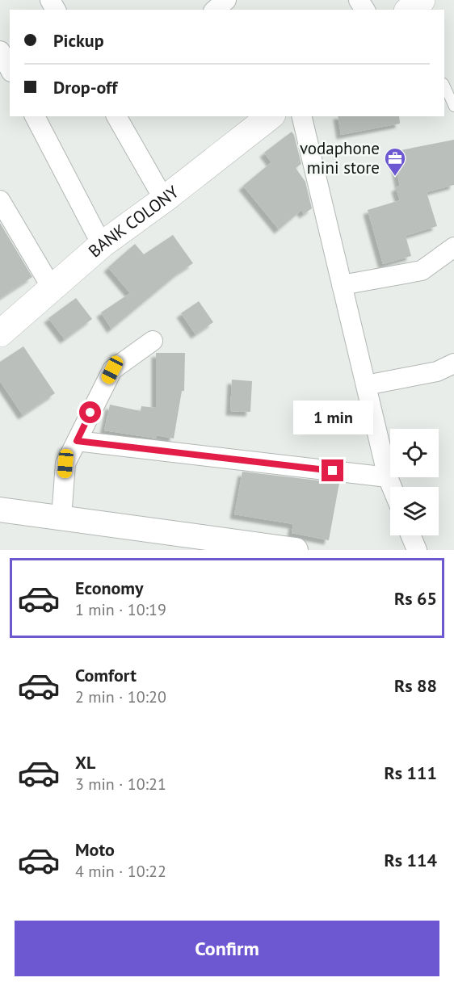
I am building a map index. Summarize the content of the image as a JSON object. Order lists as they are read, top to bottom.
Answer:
{
  "streets": {
    "main road": ["BANK COLONY"]
  },
  "places": {
    "office": ["vodaphone mini store"]
  },
  "page": {
    "banner": ["Pickup", "Drop-off"],
    "bubble": "1 min",
    "list": [
      {
        "name": "Economy",
        "note": "1 min · 10:19",
        "value": "Rs 65"
      },
      {
        "name": "Comfort",
        "note": "2 min · 10:20",
        "value": "Rs 88"
      },
      {
        "name": "XL",
        "note": "3 min · 10:21",
        "value": "Rs 111"
      },
      {
        "name": "Moto",
        "note": "4 min · 10:22",
        "value": "Rs 114"
      }
    ],
    "buttons": "Confirm"
  }
}
